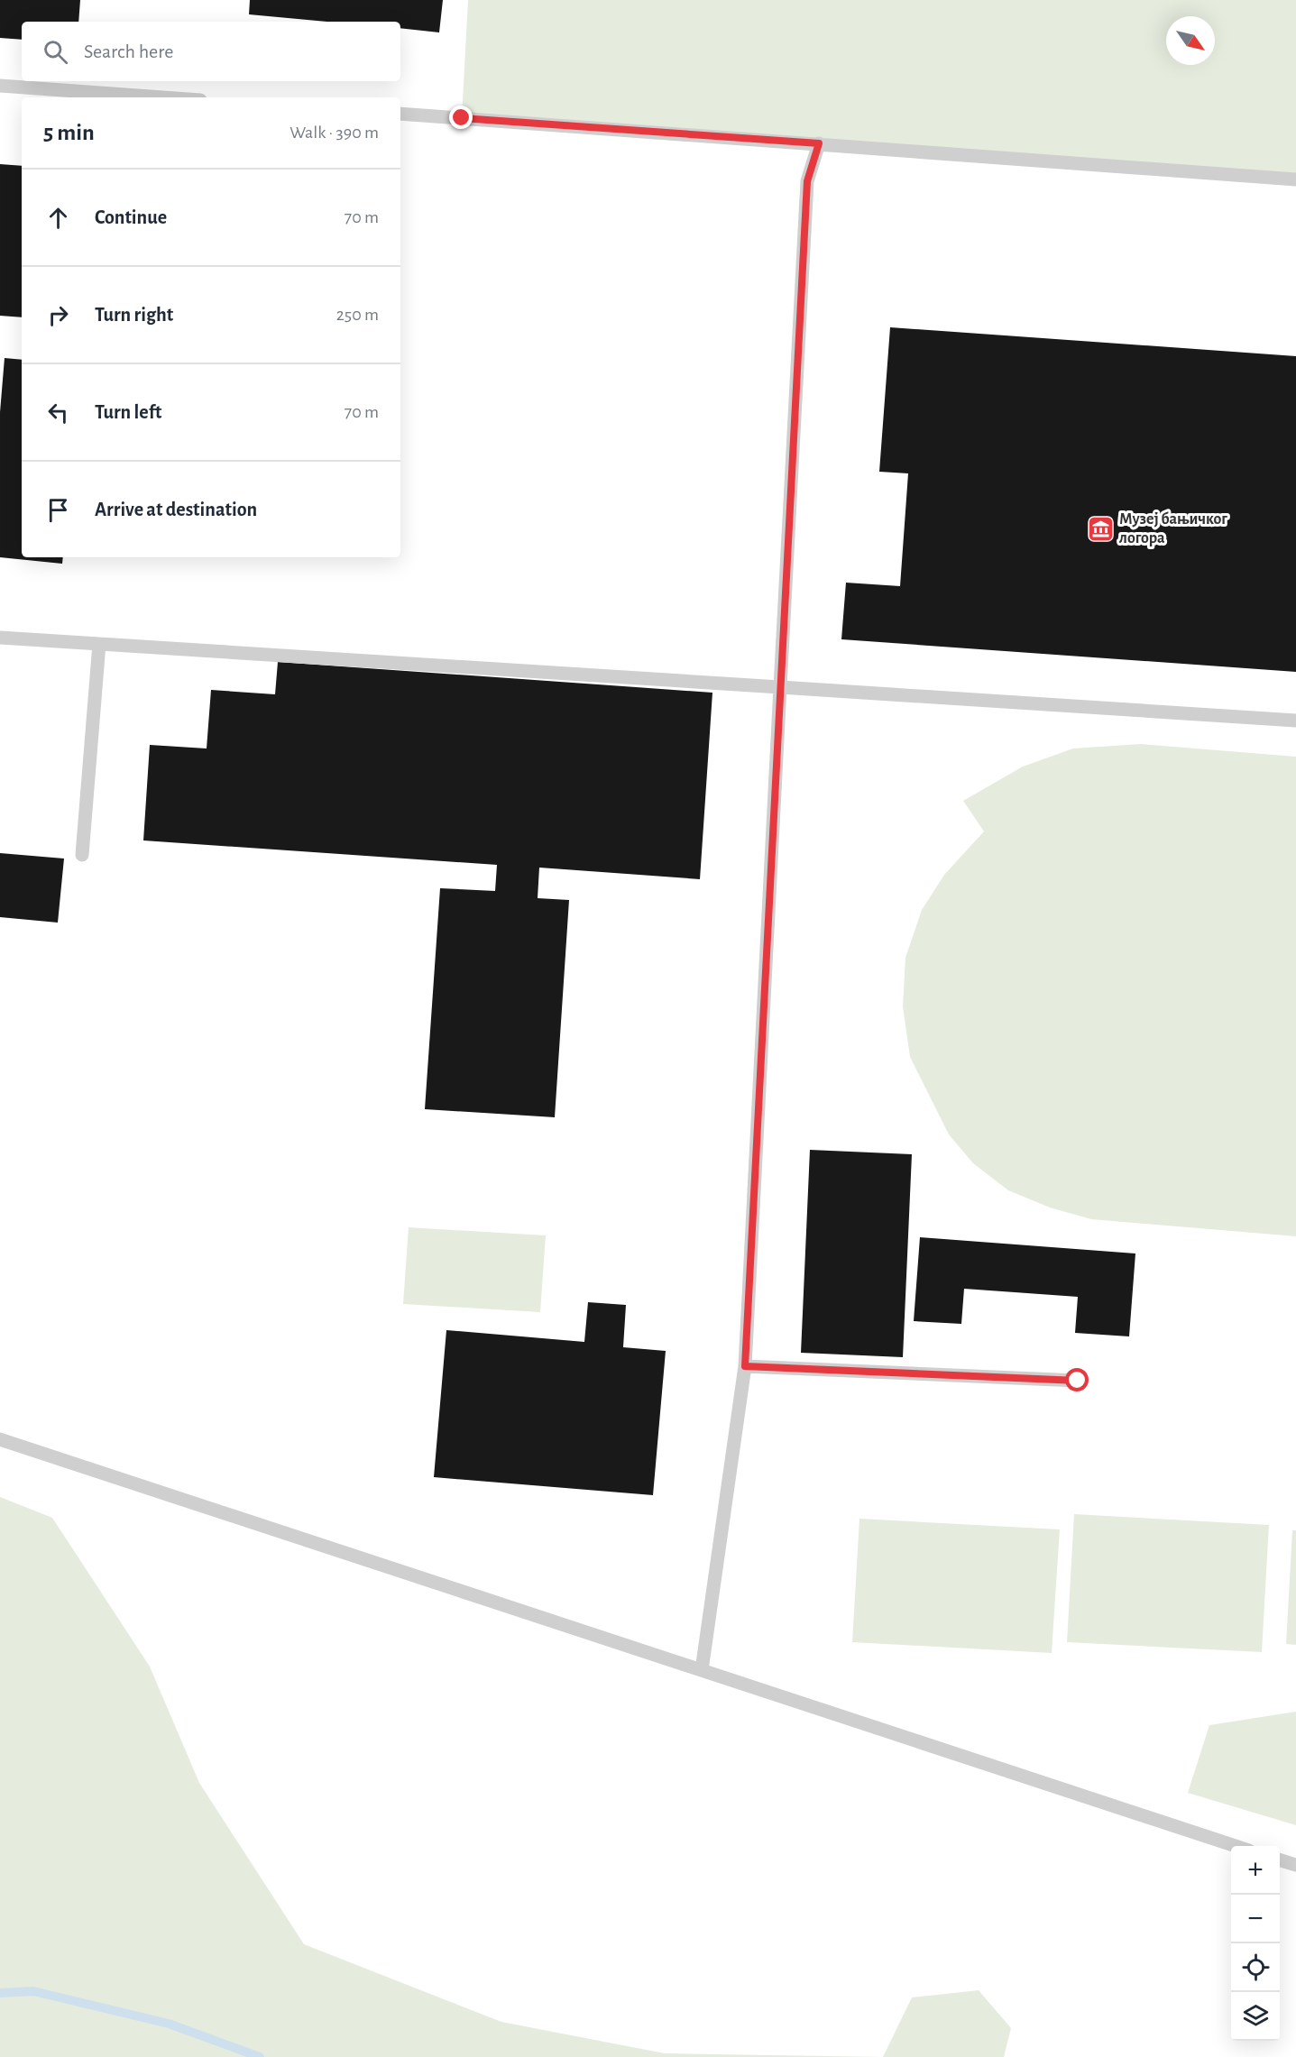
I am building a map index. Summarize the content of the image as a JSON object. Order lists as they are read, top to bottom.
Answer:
{
  "places": {
    "museum": ["Музеј бањичког логора"]
  },
  "north": "bottom right",
  "page": {
    "search": "Search here",
    "heading": ["5 min", "Walk · 390 m"],
    "list": [
      ["Continue", "70 m"],
      ["Turn right", "250 m"],
      ["Turn left", "70 m"],
      "Arrive at destination"
    ],
    "map_buttons": ["+", "−"]
  }
}
